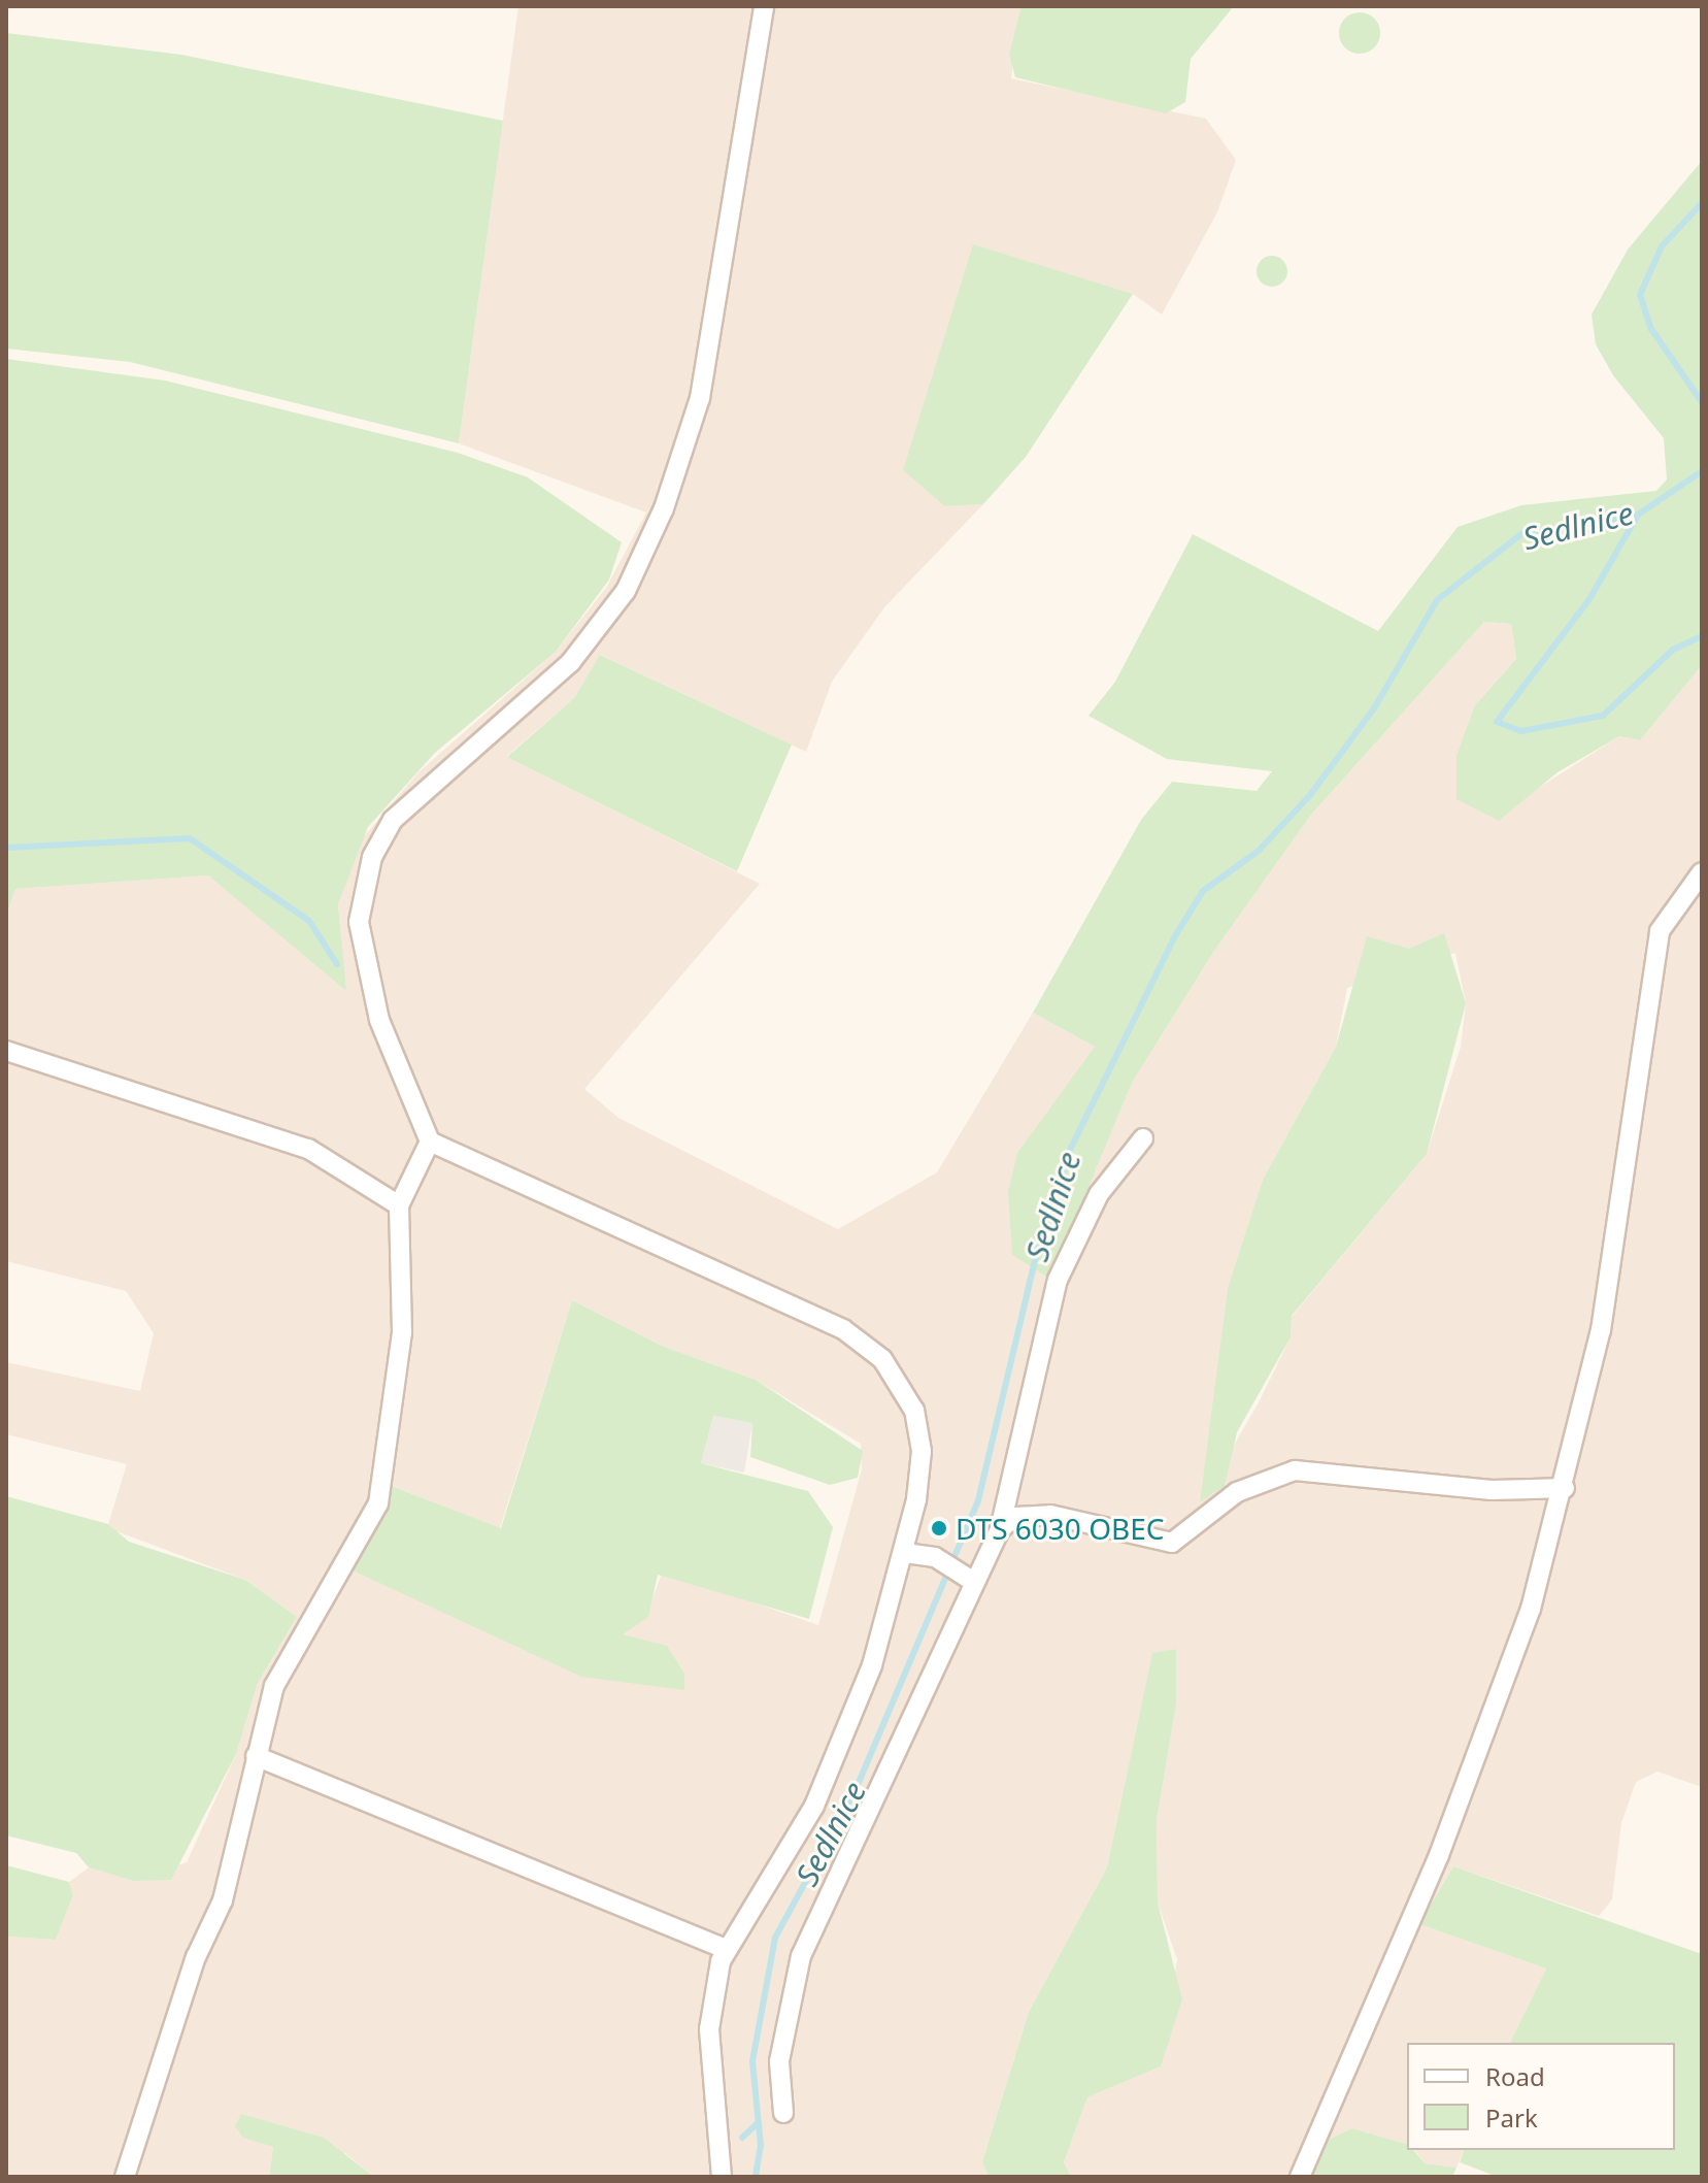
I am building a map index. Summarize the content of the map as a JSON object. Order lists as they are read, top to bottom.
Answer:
{
  "water": ["Sedlnice"],
  "places": ["DTS 6030 OBEC"],
  "legend": ["Road", "Park"]
}
